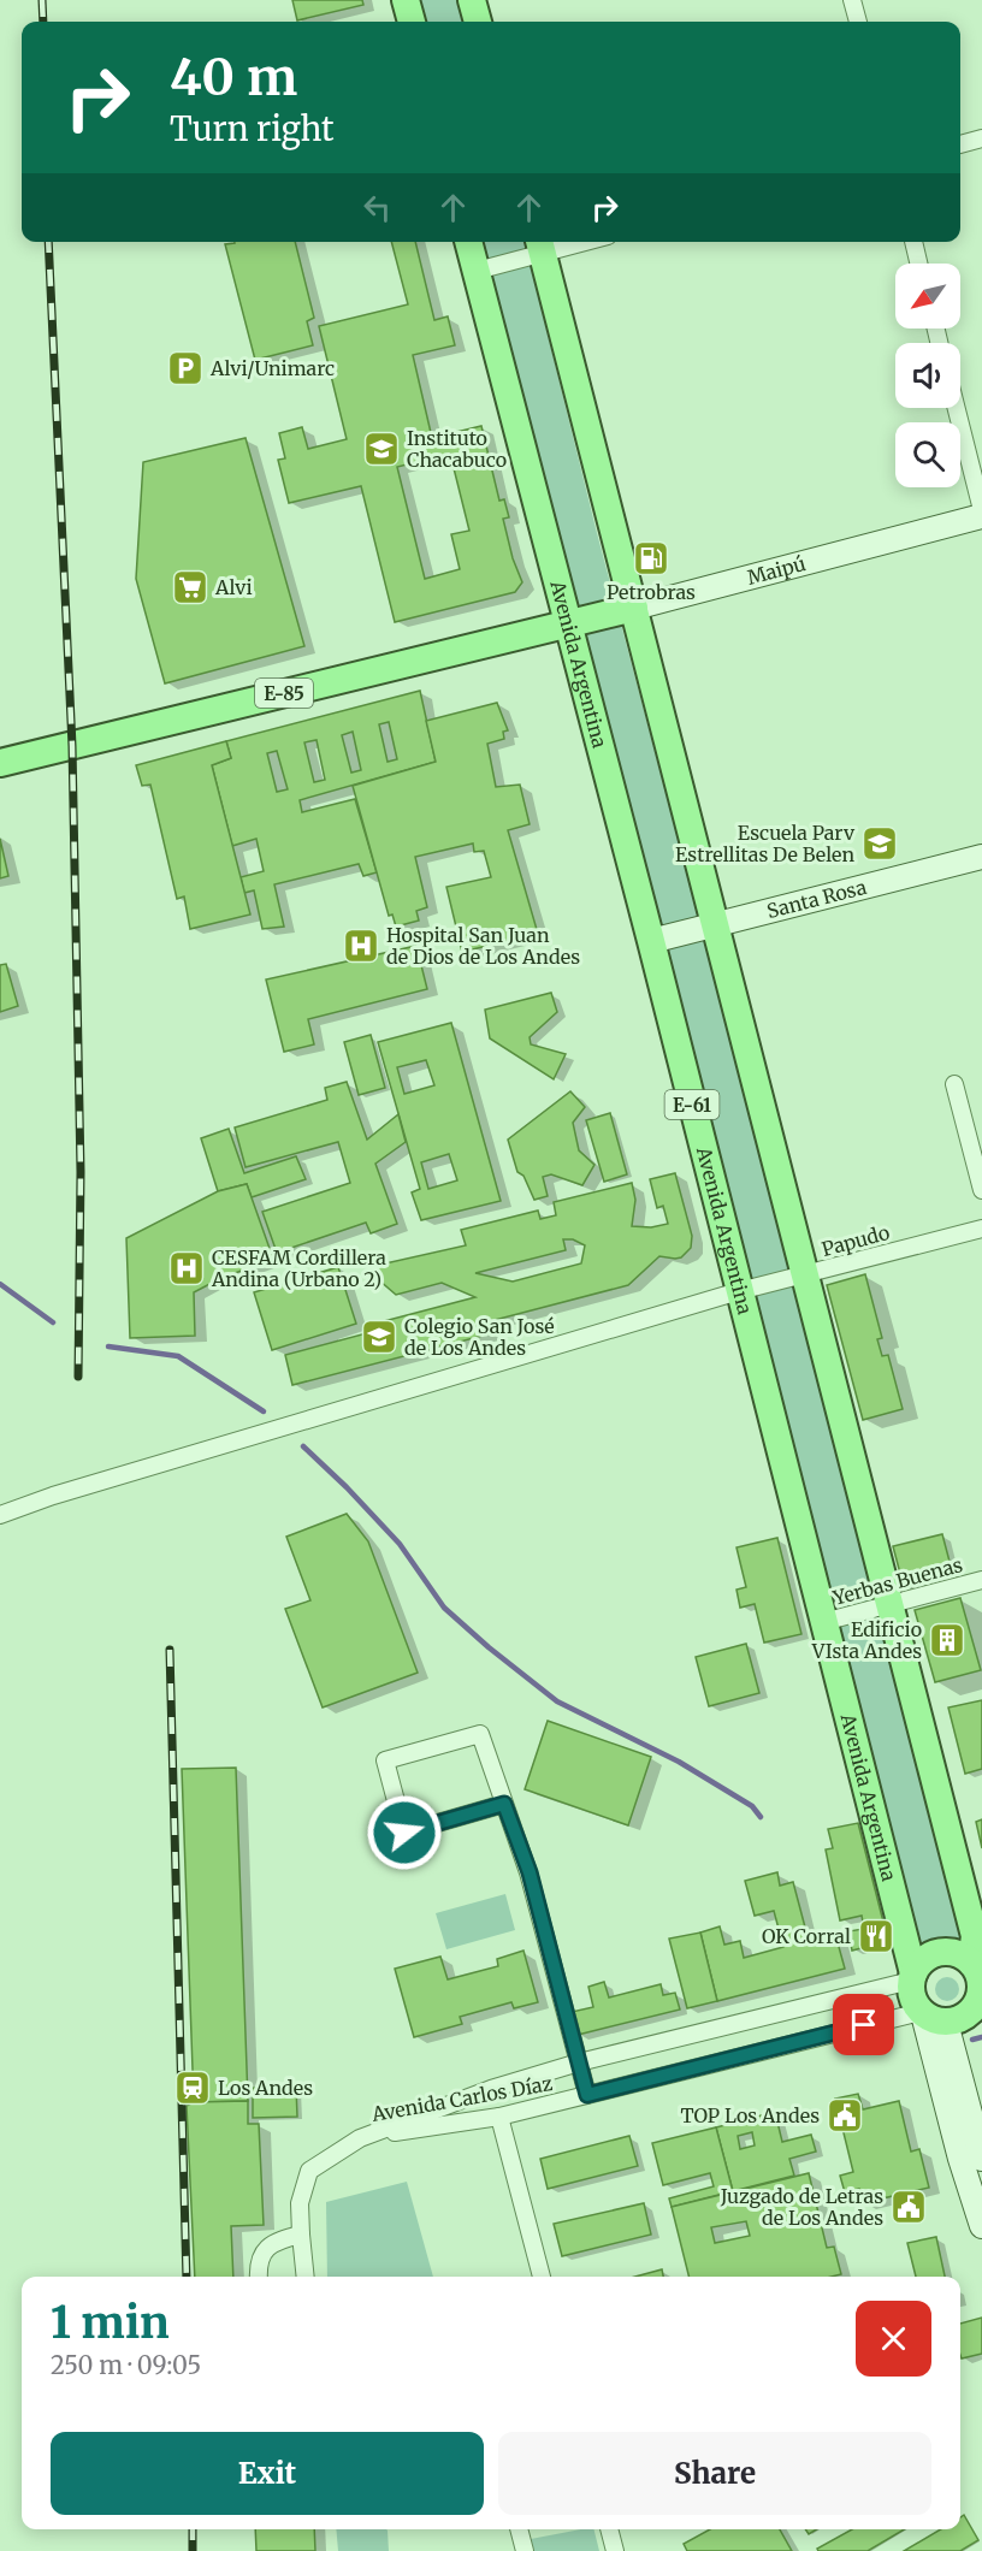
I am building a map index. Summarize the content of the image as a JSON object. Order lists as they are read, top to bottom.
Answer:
{
  "streets": {
    "main road": [
      "Maipú",
      "Avenida Argentina",
      "E-85",
      "Santa Rosa",
      "E-61"
    ],
    "street": ["Papudo", "Yerbas Buenas", "Avenida Carlos Díaz"]
  },
  "crossings": [
    ["Maipú", "Avenida Argentina"],
    ["Maipú", "E-85"],
    ["Avenida Argentina", "E-85"],
    ["Avenida Argentina", "Santa Rosa"],
    ["Avenida Argentina", "E-61"],
    ["Avenida Argentina", "Papudo"],
    ["Avenida Argentina", "Yerbas Buenas"],
    ["Avenida Argentina", "Avenida Carlos Díaz"],
    ["E-61", "Avenida Carlos Díaz"]
  ],
  "places": {
    "parking": ["Alvi/Unimarc"],
    "school or university": ["Instituto Chacabuco", "Escuela Parv Estrellitas De Belen", "Colegio San José de Los Andes"],
    "fuel station": ["Petrobras"],
    "supermarket": ["Alvi"],
    "hospital": ["Hospital San Juan de Dios de Los Andes", "CESFAM Cordillera Andina (Urbano 2)"],
    "building": ["Edificio VIsta Andes"],
    "restaurant": ["OK Corral"],
    "station": ["Los Andes"],
    "public building": ["TOP Los Andes", "Juzgado de Letras de Los Andes"]
  },
  "north": "bottom left",
  "page": {
    "turn": ["40 m", "Turn right"],
    "heading": ["1 min", "250 m · 09:05"],
    "buttons": ["Exit", "Share"]
  }
}
